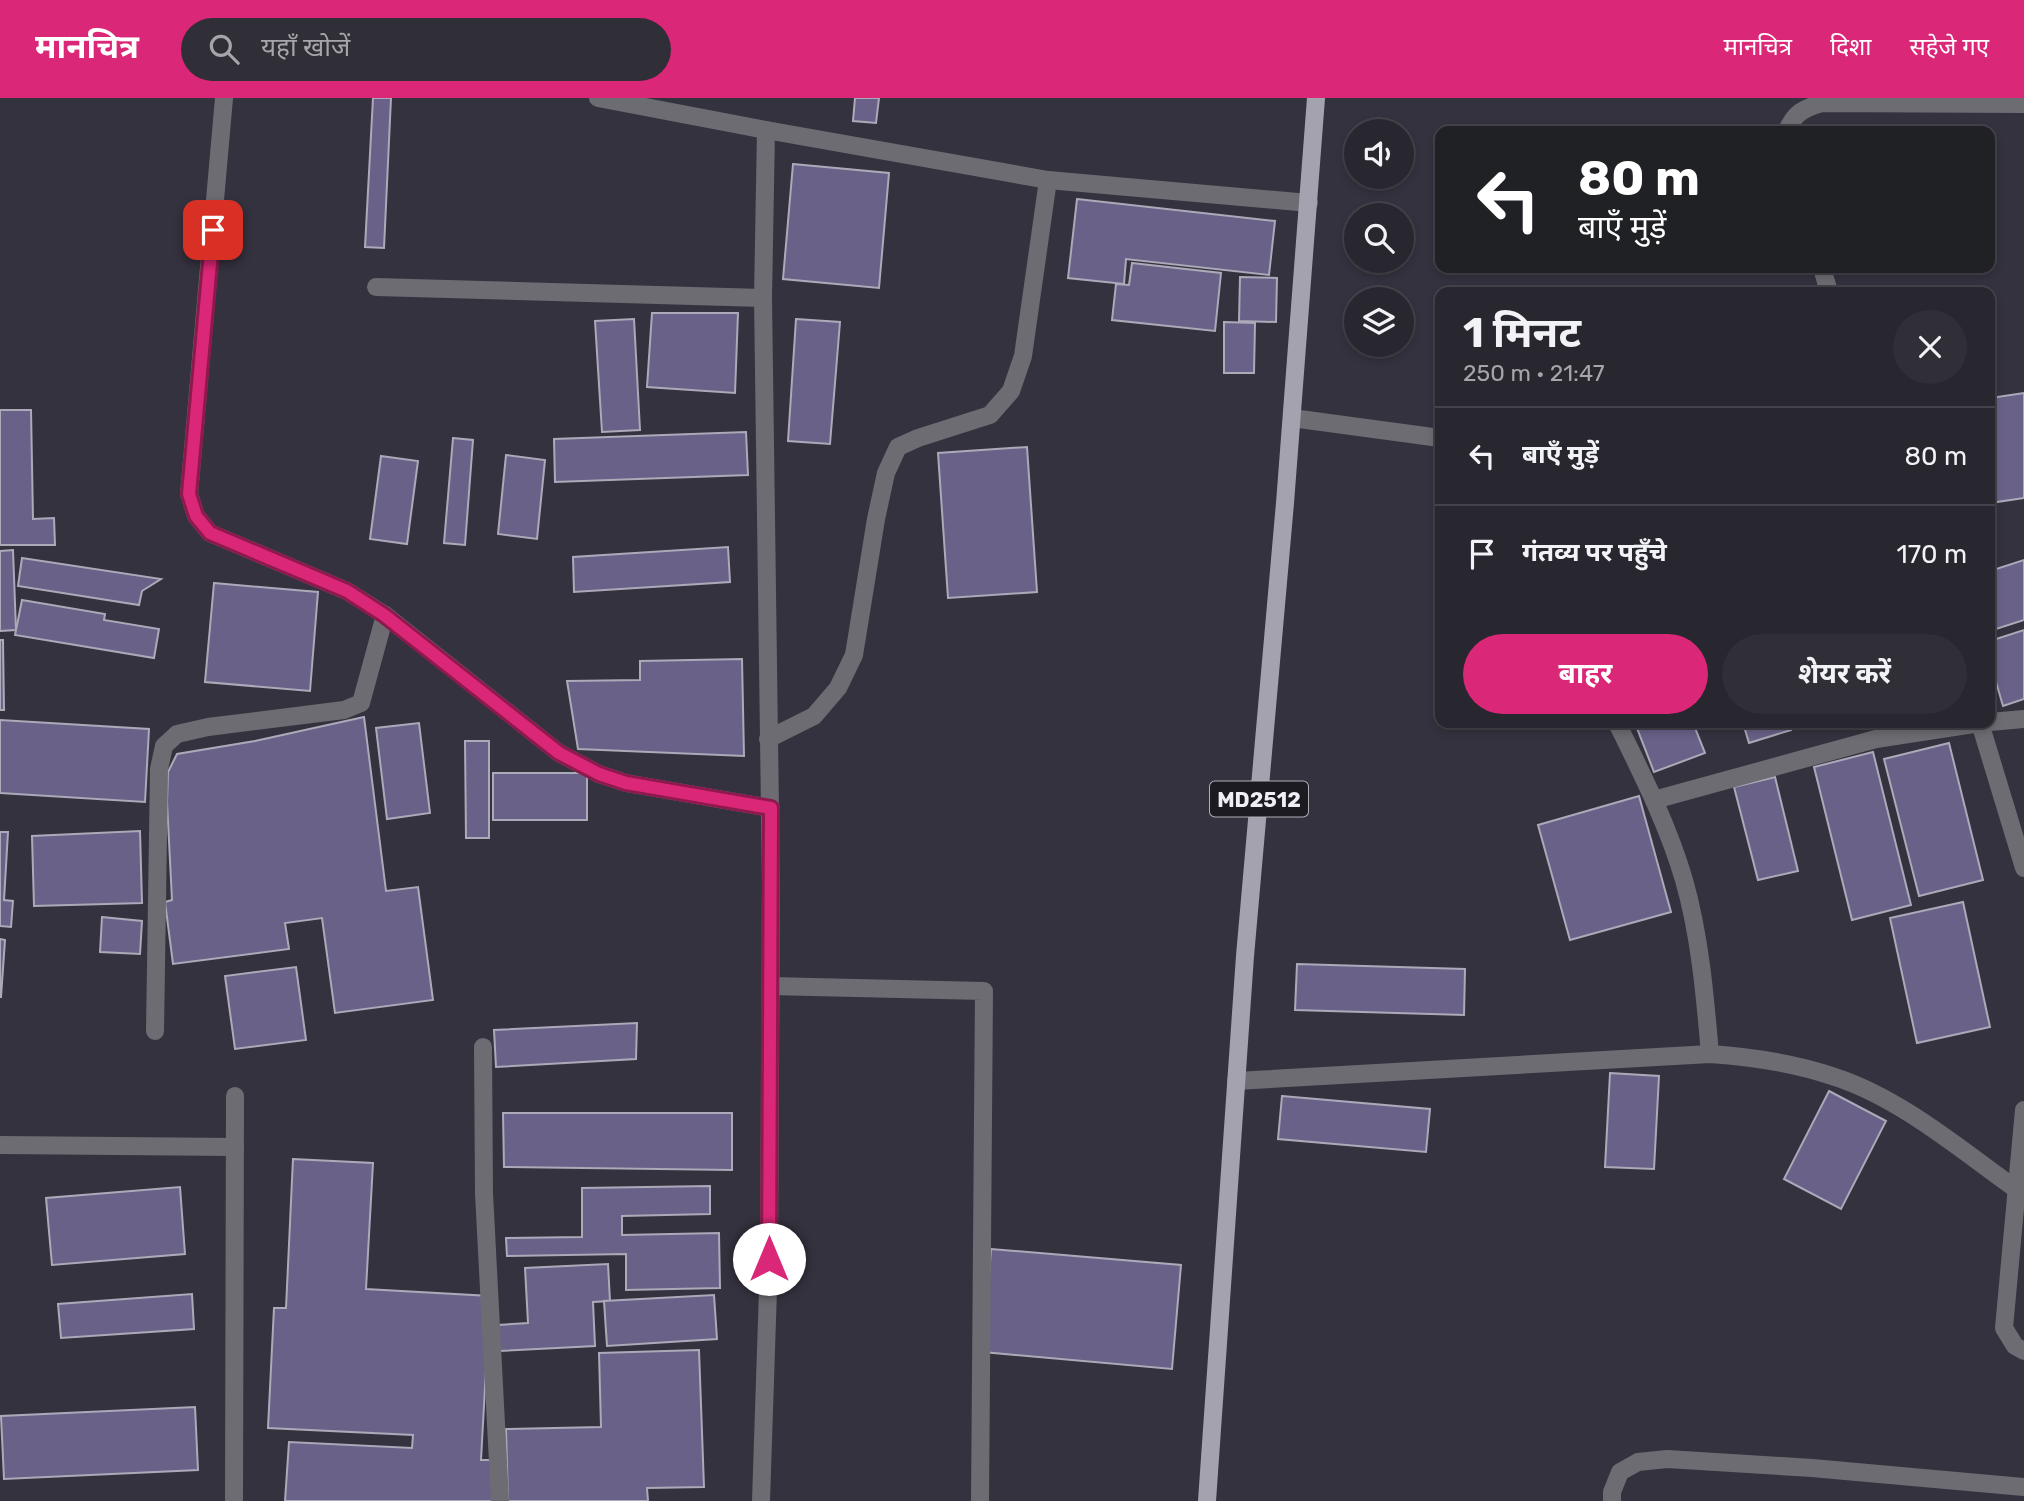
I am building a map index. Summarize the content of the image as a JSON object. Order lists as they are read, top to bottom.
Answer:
{
  "streets": {
    "main road": ["MD2512"]
  },
  "page": {
    "header": "मानचित्र",
    "search": "यहाँ खोजें",
    "nav": ["मानचित्र", "दिशा", "सहेजे गए"],
    "turn": ["80 m", "बाएँ मुड़ें"],
    "heading": ["1 मिनट", "250 m · 21:47"],
    "list": [
      {
        "name": "बाएँ मुड़ें",
        "value": "80 m"
      },
      {
        "name": "गंतव्य पर पहुँचे",
        "value": "170 m"
      }
    ],
    "buttons": ["बाहर", "शेयर करें"]
  }
}
